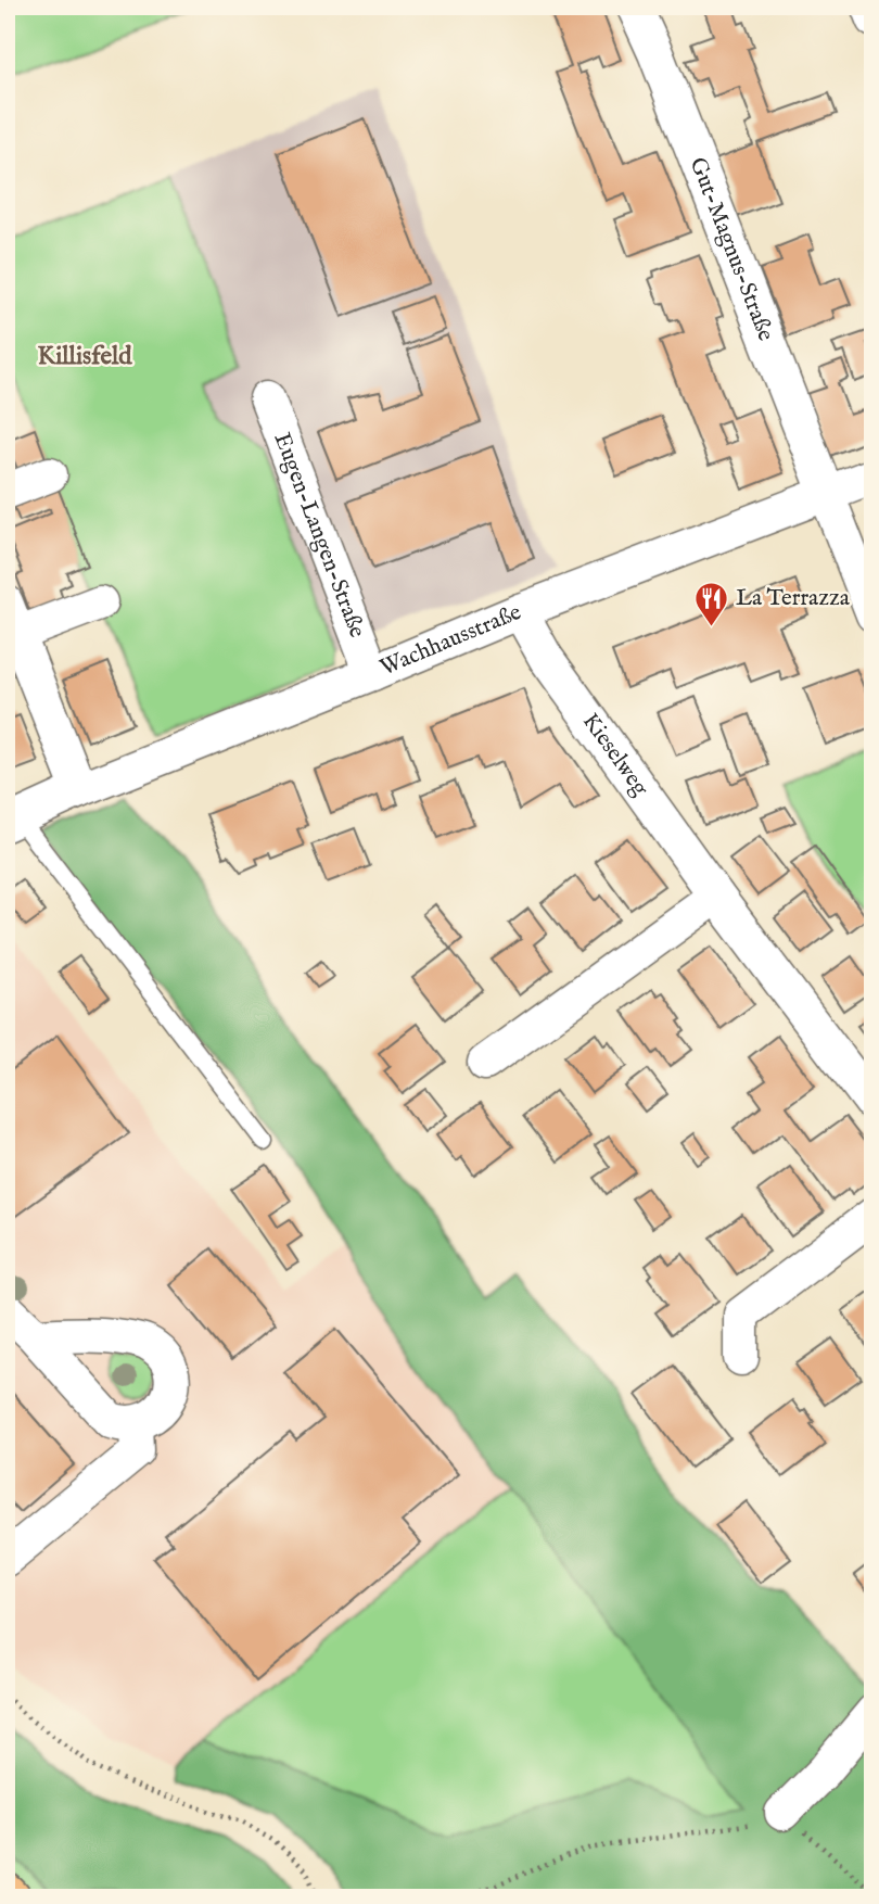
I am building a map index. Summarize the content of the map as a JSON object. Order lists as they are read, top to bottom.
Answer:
{
  "streets": {
    "street": [
      "Gut-Magnus-Straße",
      "Eugen-Langen-Straße",
      "Wachhausstraße",
      "Kieselweg"
    ]
  },
  "crossings": [
    ["Gut-Magnus-Straße", "Wachhausstraße"],
    ["Eugen-Langen-Straße", "Wachhausstraße"],
    ["Wachhausstraße", "Kieselweg"]
  ],
  "districts": ["Killisfeld"],
  "places": {
    "restaurant": ["La Terrazza"]
  }
}
